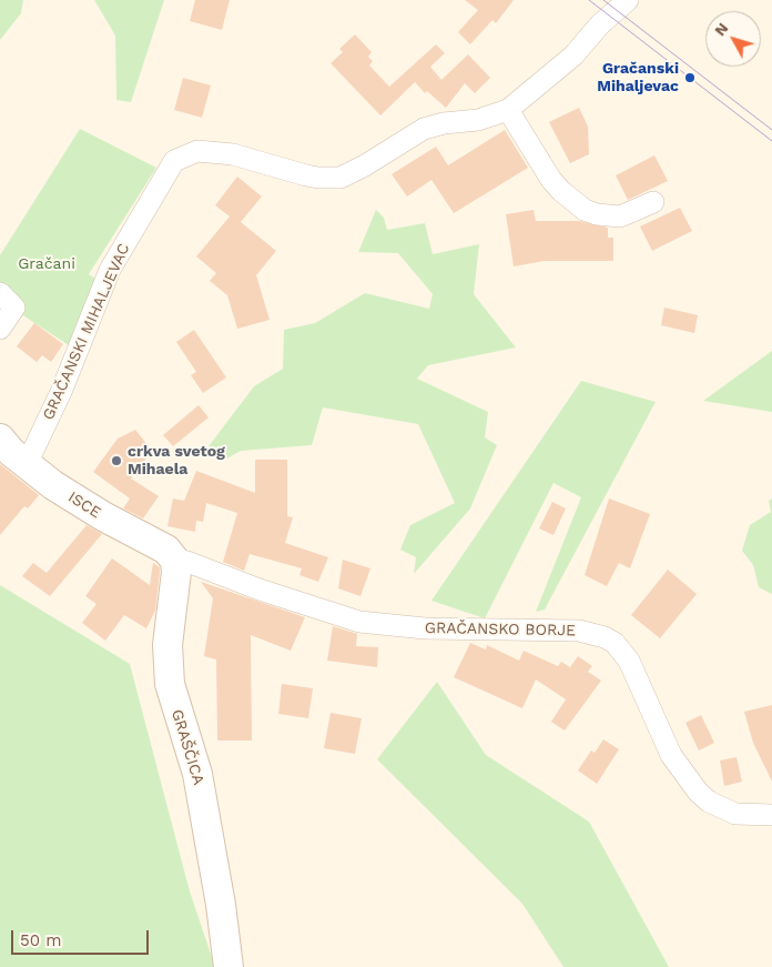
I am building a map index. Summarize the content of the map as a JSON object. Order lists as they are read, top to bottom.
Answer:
{
  "streets": {
    "street": [
      "GRAČANSKI MIHALJEVAC",
      "ISCE",
      "GRAČANSKO BORJE",
      "GRAŠČICA"
    ]
  },
  "crossings": [
    ["GRAČANSKI MIHALJEVAC", "ISCE"],
    ["ISCE", "GRAČANSKO BORJE"],
    ["ISCE", "GRAŠČICA"],
    ["GRAČANSKO BORJE", "GRAŠČICA"]
  ],
  "parks": ["Gračani"],
  "places": ["Gračanski Mihaljevac", "crkva svetog Mihaela"],
  "scale_bar": "50 m",
  "north": "top left"
}
